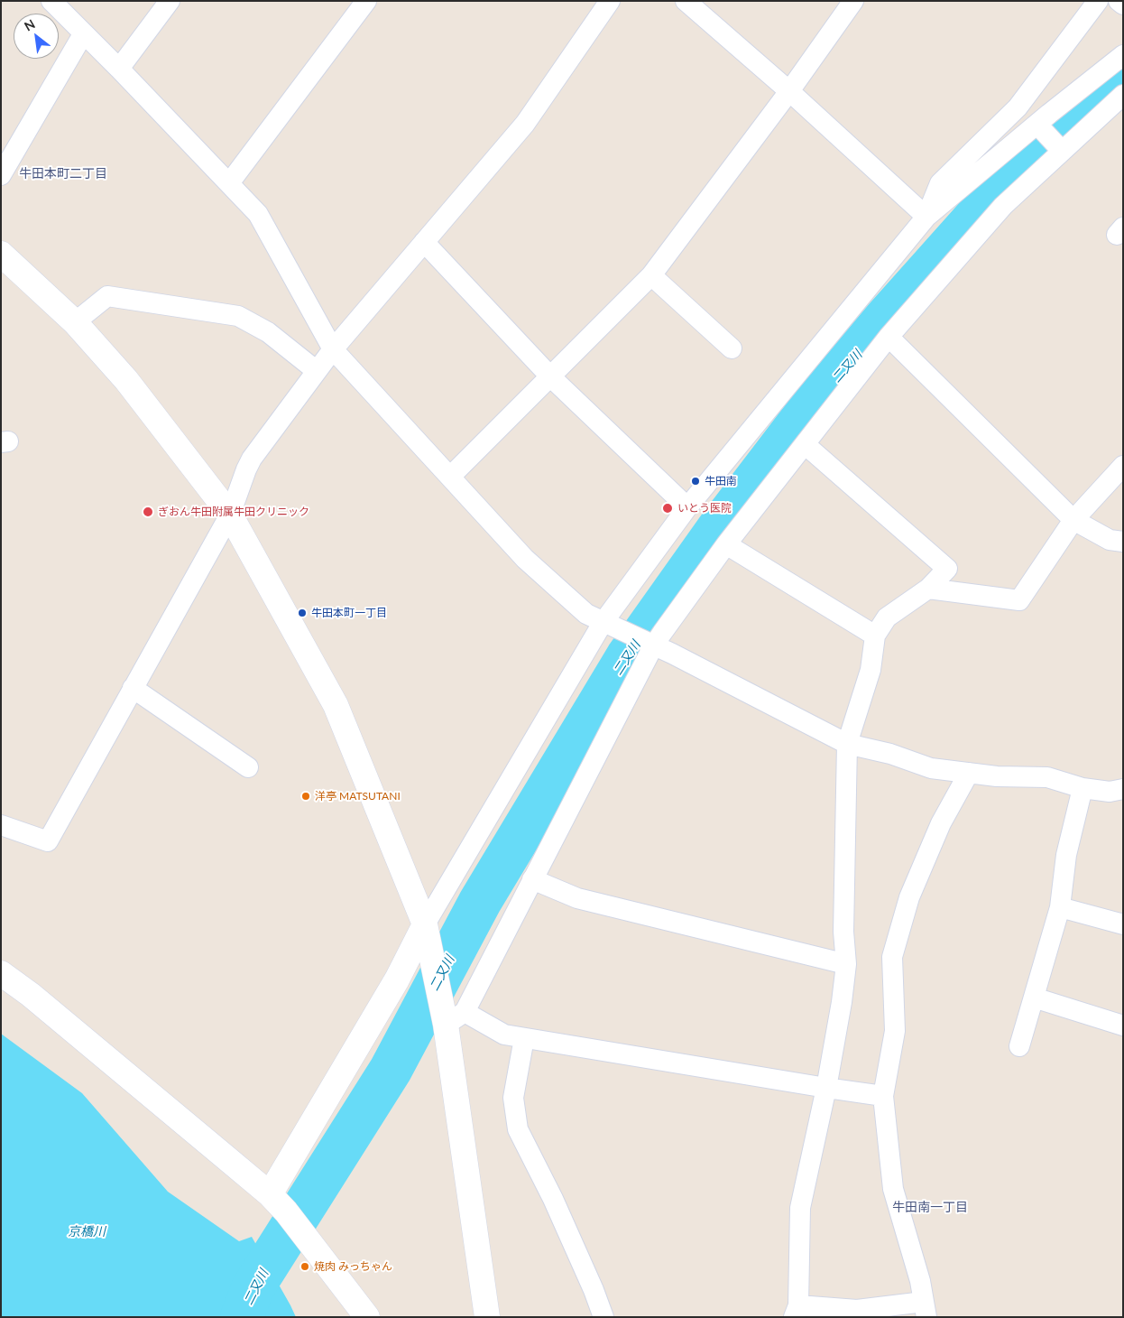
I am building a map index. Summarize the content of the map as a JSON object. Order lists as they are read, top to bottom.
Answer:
{
  "districts": ["牛田本町二丁目", "牛田南一丁目"],
  "water": ["二又川", "京橋川"],
  "places": [
    "牛田南",
    "いとう医院",
    "ぎおん牛田附属牛田クリニック",
    "牛田本町一丁目",
    "洋亭 MATSUTANI",
    "焼肉 みっちゃん"
  ],
  "north": "top left"
}
